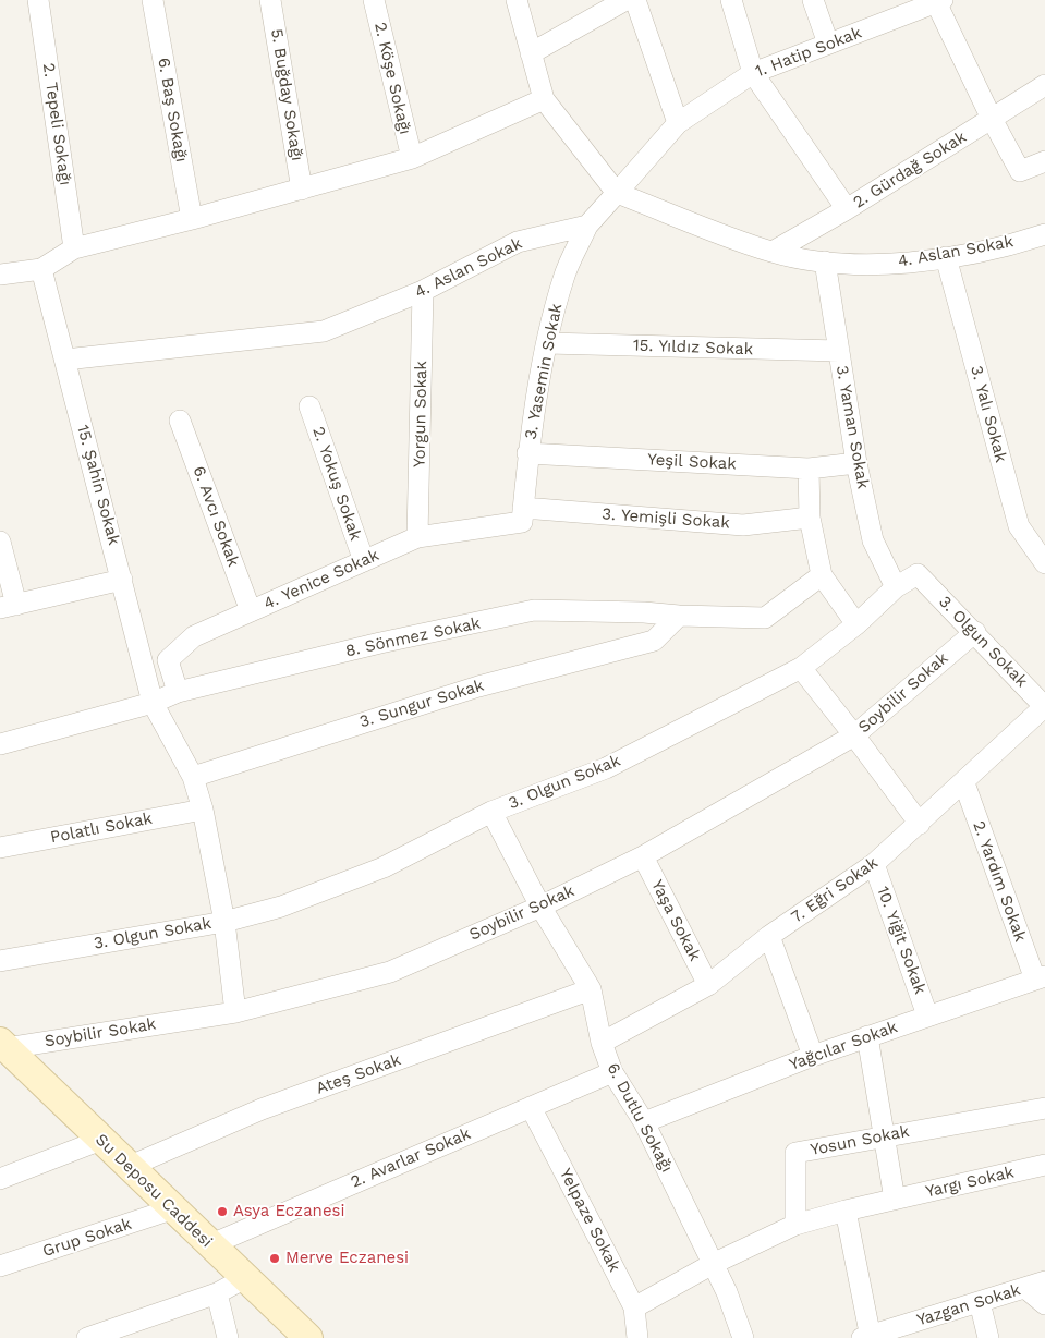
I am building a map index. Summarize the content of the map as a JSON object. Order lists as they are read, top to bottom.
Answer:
{
  "streets": {
    "main road": ["Su Deposu Caddesi"],
    "street": [
      "1. Hatip Sokak",
      "2. Köşe Sokağı",
      "5. Buğday Sokağı",
      "6. Baş Sokağı",
      "2. Tepeli Sokağı",
      "2. Gürdağ Sokak",
      "4. Aslan Sokak",
      "15. Yıldız Sokak",
      "3. Yasemin Sokak",
      "Yorgun Sokak",
      "3. Yalı Sokak",
      "3. Yaman Sokak",
      "Yeşil Sokak",
      "2. Yokuş Sokak",
      "15. Şahin Sokak",
      "6. Avcı Sokak",
      "3. Yemişli Sokak",
      "4. Yenice Sokak",
      "8. Sönmez Sokak",
      "3. Olgun Sokak",
      "Soybilir Sokak",
      "3. Sungur Sokak",
      "Polatlı Sokak",
      "2. Yardım Sokak",
      "7. Eğri Sokak",
      "Yaşa Sokak",
      "10. Yiğit Sokak",
      "Yağcılar Sokak",
      "Ateş Sokak",
      "6. Dutlu Sokağı",
      "Yosun Sokak",
      "2. Avarlar Sokak",
      "Yargı Sokak",
      "Yelpaze Sokak",
      "Grup Sokak",
      "Yazgan Sokak"
    ]
  },
  "crossings": [
    ["1. Hatip Sokak", "4. Aslan Sokak"],
    ["2. Gürdağ Sokak", "4. Aslan Sokak"],
    ["4. Aslan Sokak", "3. Yasemin Sokak"],
    ["4. Aslan Sokak", "Yorgun Sokak"],
    ["4. Aslan Sokak", "3. Yalı Sokak"],
    ["4. Aslan Sokak", "3. Yaman Sokak"],
    ["4. Aslan Sokak", "15. Şahin Sokak"],
    ["15. Yıldız Sokak", "3. Yasemin Sokak"],
    ["15. Yıldız Sokak", "3. Yaman Sokak"],
    ["3. Yasemin Sokak", "Yeşil Sokak"],
    ["3. Yasemin Sokak", "3. Yemişli Sokak"],
    ["3. Yasemin Sokak", "4. Yenice Sokak"],
    ["Yorgun Sokak", "4. Yenice Sokak"],
    ["3. Yaman Sokak", "Yeşil Sokak"],
    ["3. Yaman Sokak", "3. Olgun Sokak"],
    ["2. Yokuş Sokak", "4. Yenice Sokak"],
    ["15. Şahin Sokak", "8. Sönmez Sokak"],
    ["15. Şahin Sokak", "3. Olgun Sokak"],
    ["15. Şahin Sokak", "Soybilir Sokak"],
    ["15. Şahin Sokak", "3. Sungur Sokak"],
    ["15. Şahin Sokak", "Polatlı Sokak"],
    ["6. Avcı Sokak", "4. Yenice Sokak"],
    ["3. Yemişli Sokak", "4. Yenice Sokak"],
    ["4. Yenice Sokak", "8. Sönmez Sokak"],
    ["8. Sönmez Sokak", "3. Sungur Sokak"],
    ["3. Olgun Sokak", "Soybilir Sokak"],
    ["3. Olgun Sokak", "7. Eğri Sokak"],
    ["3. Olgun Sokak", "6. Dutlu Sokağı"],
    ["Soybilir Sokak", "Yaşa Sokak"],
    ["Soybilir Sokak", "6. Dutlu Sokağı"],
    ["Soybilir Sokak", "Su Deposu Caddesi"],
    ["2. Yardım Sokak", "7. Eğri Sokak"],
    ["2. Yardım Sokak", "Yağcılar Sokak"],
    ["7. Eğri Sokak", "Yaşa Sokak"],
    ["7. Eğri Sokak", "10. Yiğit Sokak"],
    ["7. Eğri Sokak", "6. Dutlu Sokağı"],
    ["10. Yiğit Sokak", "Yağcılar Sokak"],
    ["Yağcılar Sokak", "6. Dutlu Sokağı"],
    ["Ateş Sokak", "6. Dutlu Sokağı"],
    ["Ateş Sokak", "Su Deposu Caddesi"],
    ["6. Dutlu Sokağı", "2. Avarlar Sokak"],
    ["Yosun Sokak", "Yargı Sokak"],
    ["2. Avarlar Sokak", "Su Deposu Caddesi"],
    ["2. Avarlar Sokak", "Yelpaze Sokak"],
    ["Su Deposu Caddesi", "Grup Sokak"]
  ],
  "places": ["Asya Eczanesi", "Merve Eczanesi"]
}
